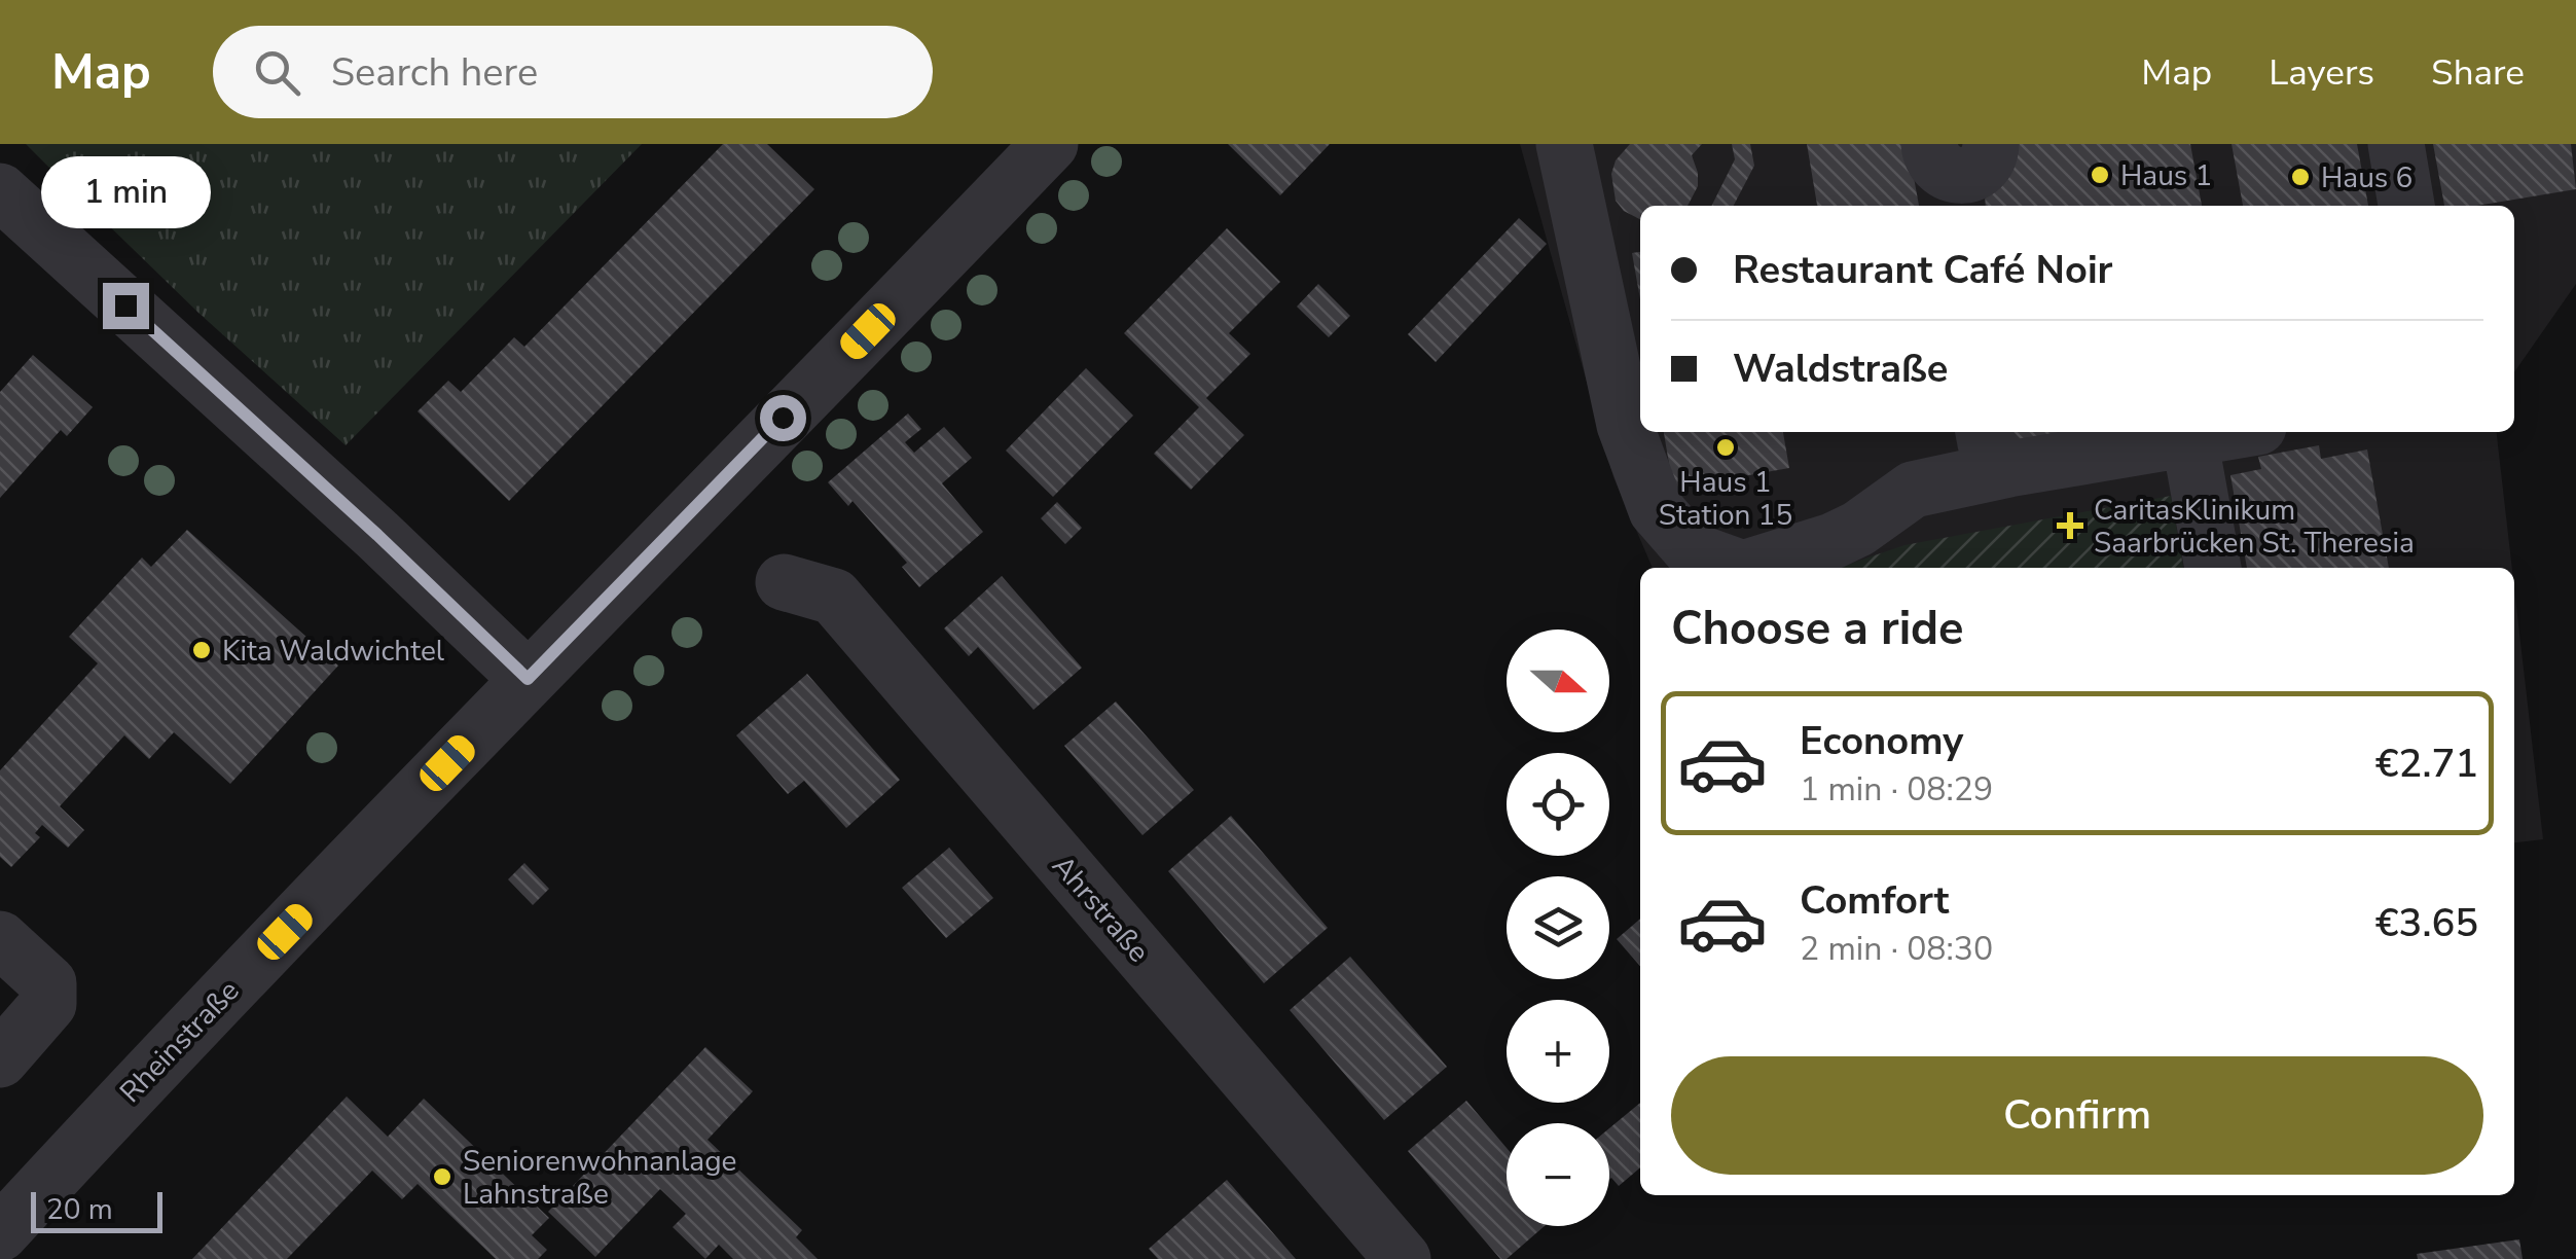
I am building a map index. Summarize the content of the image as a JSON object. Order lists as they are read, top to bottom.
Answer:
{
  "streets": {
    "street": ["Ahrstraße", "Rheinstraße"]
  },
  "places": {
    "other": [
      "Haus 1",
      "Haus 6",
      "Haus 1 Station 15",
      "Kita Waldwichtel",
      "Seniorenwohnanlage Lahnstraße"
    ],
    "health": ["CaritasKlinikum Saarbrücken St. Theresia"]
  },
  "scale_bar": "20 m",
  "north": "right",
  "page": {
    "header": "Map",
    "search": "Search here",
    "nav": ["Map", "Layers", "Share"],
    "bubble": "1 min",
    "banner": ["Restaurant Café Noir", "Waldstraße"],
    "heading": "Choose a ride",
    "map_buttons": ["+", "−"],
    "list": [
      {
        "name": "Economy",
        "note": "1 min · 08:29",
        "value": "€2.71"
      },
      {
        "name": "Comfort",
        "note": "2 min · 08:30",
        "value": "€3.65"
      }
    ],
    "buttons": "Confirm",
    "scale": "20 m"
  }
}
